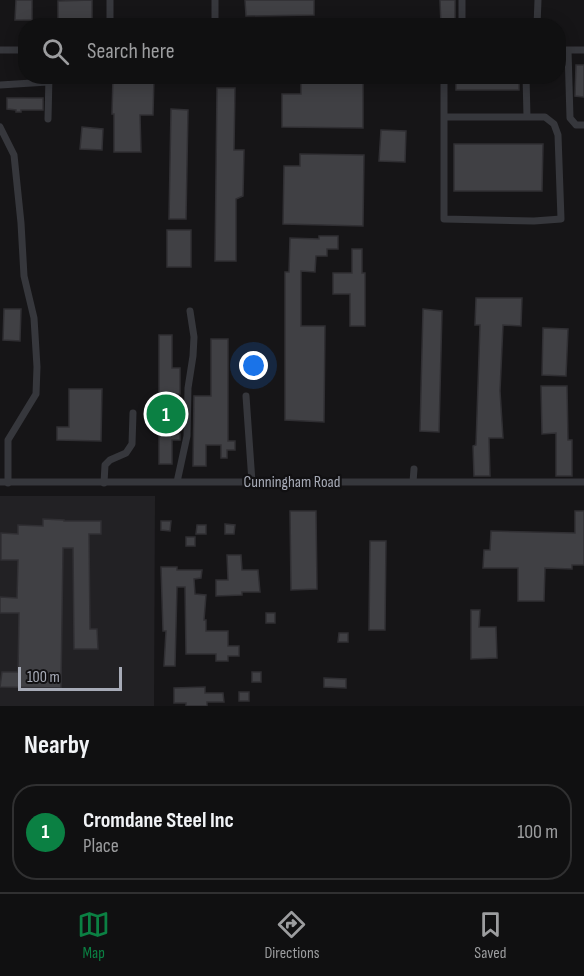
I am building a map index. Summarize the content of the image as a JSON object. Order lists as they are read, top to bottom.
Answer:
{
  "streets": {
    "street": ["Cunningham Road"]
  },
  "scale_bar": "100 m",
  "page": {
    "search": "Search here",
    "pins": "1",
    "scale": "100 m",
    "heading": "Nearby",
    "list": [
      {
        "mark": "1",
        "name": "Cromdane Steel Inc",
        "note": "Place",
        "value": "100 m"
      }
    ],
    "nav": ["Map", "Directions", "Saved"]
  }
}
